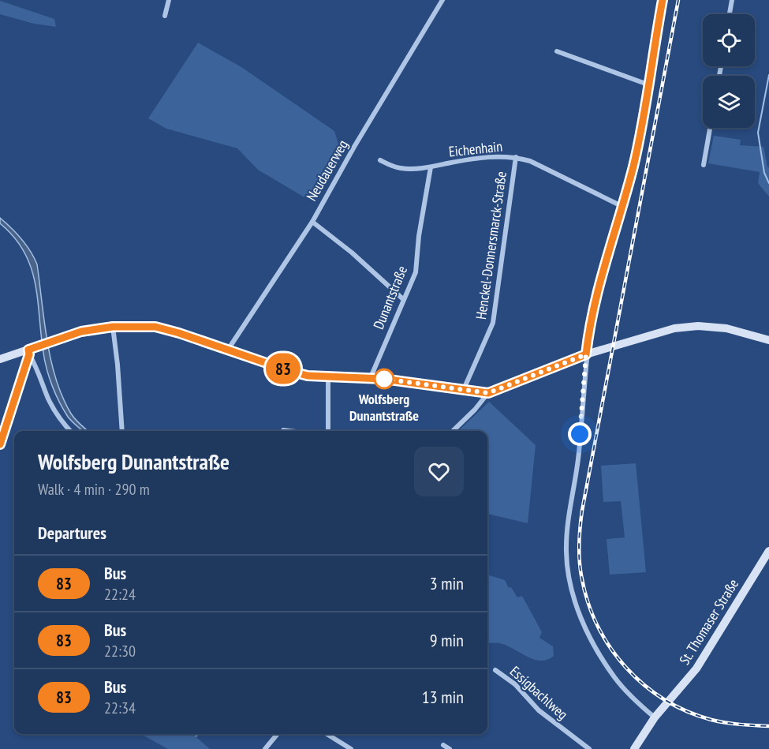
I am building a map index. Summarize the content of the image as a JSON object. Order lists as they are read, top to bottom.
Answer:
{
  "streets": {
    "main road": ["St. Thomaser Straße"],
    "street": [
      "Eichenhain",
      "Neudauerweg",
      "Henckel-Donnersmarck-Straße",
      "Dunantstraße",
      "Essigbachlweg"
    ]
  },
  "crossings": [
    ["Eichenhain", "Henckel-Donnersmarck-Straße"],
    ["Eichenhain", "Dunantstraße"]
  ],
  "places": ["Wolfsberg Dunantstraße"],
  "lines": ["bus line 83"],
  "page": {
    "on_map": "83",
    "heading": [
      ["Wolfsberg Dunantstraße", "Walk · 4 min · 290 m"],
      "Departures"
    ],
    "list": [
      {
        "mark": "83",
        "name": "Bus",
        "note": "22:24",
        "value": "3 min"
      },
      {
        "mark": "83",
        "name": "Bus",
        "note": "22:30",
        "value": "9 min"
      },
      {
        "mark": "83",
        "name": "Bus",
        "note": "22:34",
        "value": "13 min"
      }
    ]
  }
}
